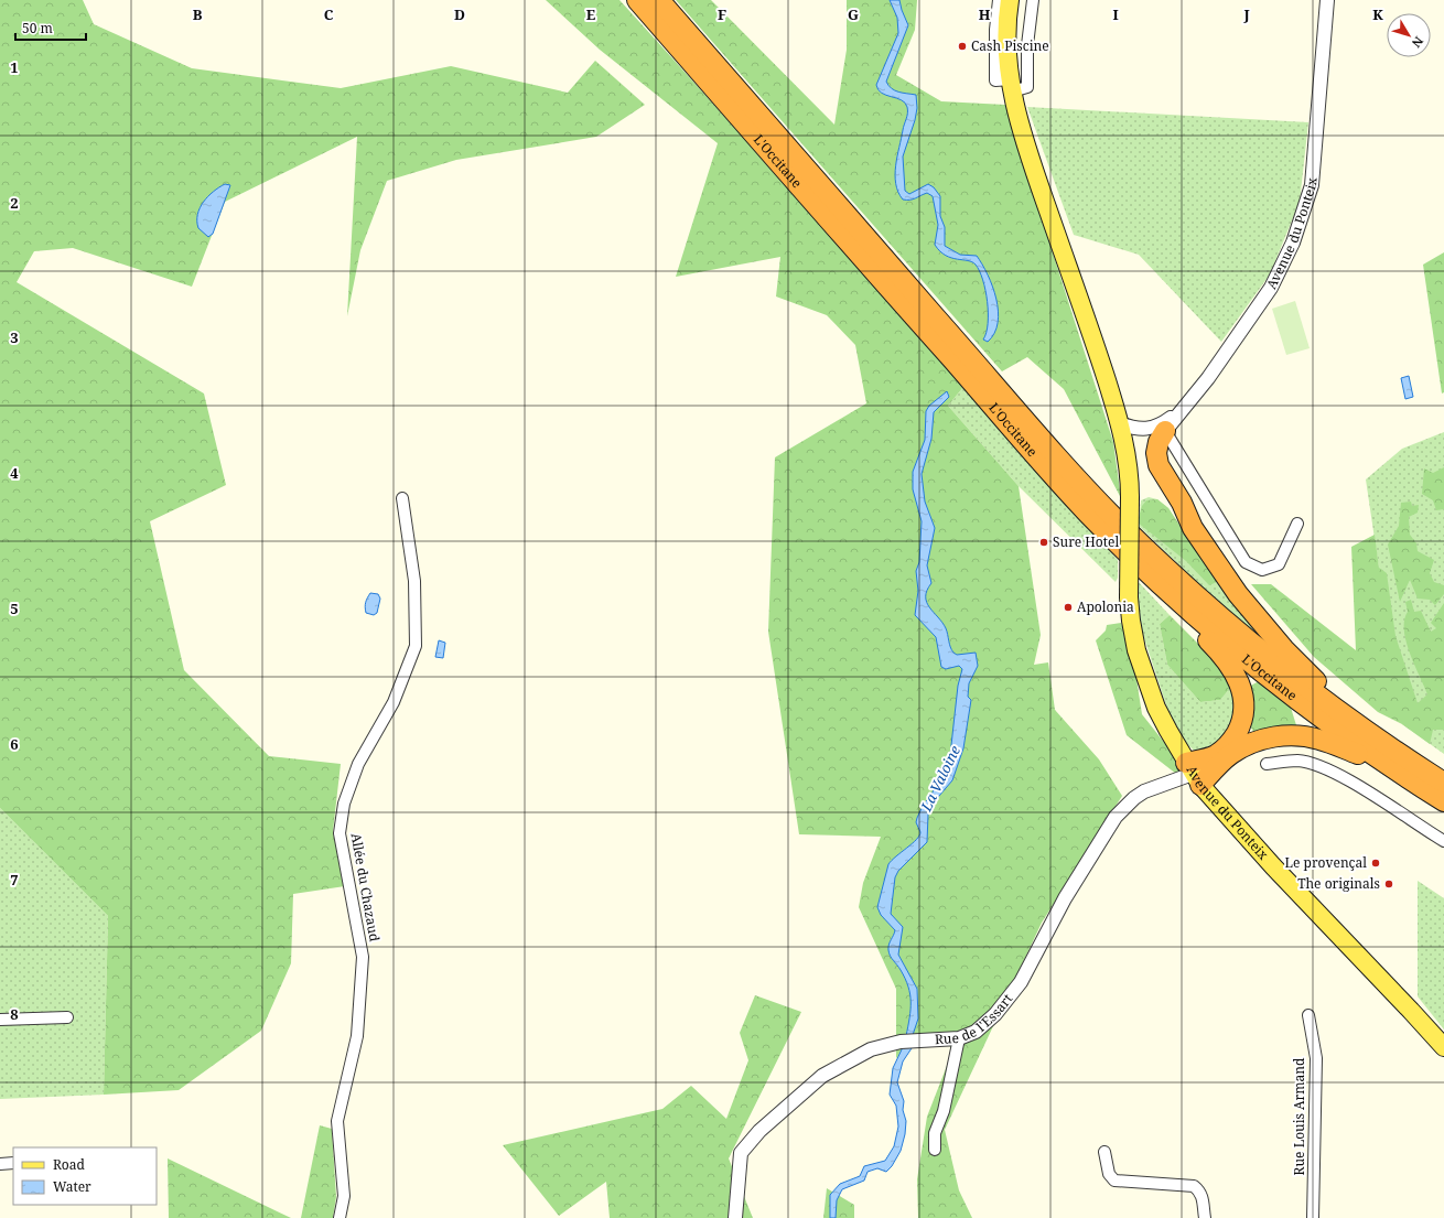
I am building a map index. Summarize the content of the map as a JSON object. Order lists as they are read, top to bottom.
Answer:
{
  "streets": {
    "highway": ["L'Occitane"],
    "main road": ["Avenue du Ponteix"],
    "street": ["Allée du Chazaud", "Rue de l'Essart", "Rue Louis Armand"]
  },
  "crossings": [
    ["Avenue du Ponteix", "Rue de l'Essart"]
  ],
  "water": ["La Valoine"],
  "places": [
    "Cash Piscine",
    "Sure Hotel",
    "Apolonia",
    "Le provençal",
    "The originals"
  ],
  "legend": ["Road", "Water"],
  "scale_bar": "50 m",
  "north": "bottom right",
  "grid": {
    "columns": [
      "B",
      "C",
      "D",
      "E",
      "F",
      "G",
      "H",
      "I",
      "J",
      "K"
    ],
    "rows": [
      "1",
      "2",
      "3",
      "4",
      "5",
      "6",
      "7",
      "8"
    ]
  }
}
